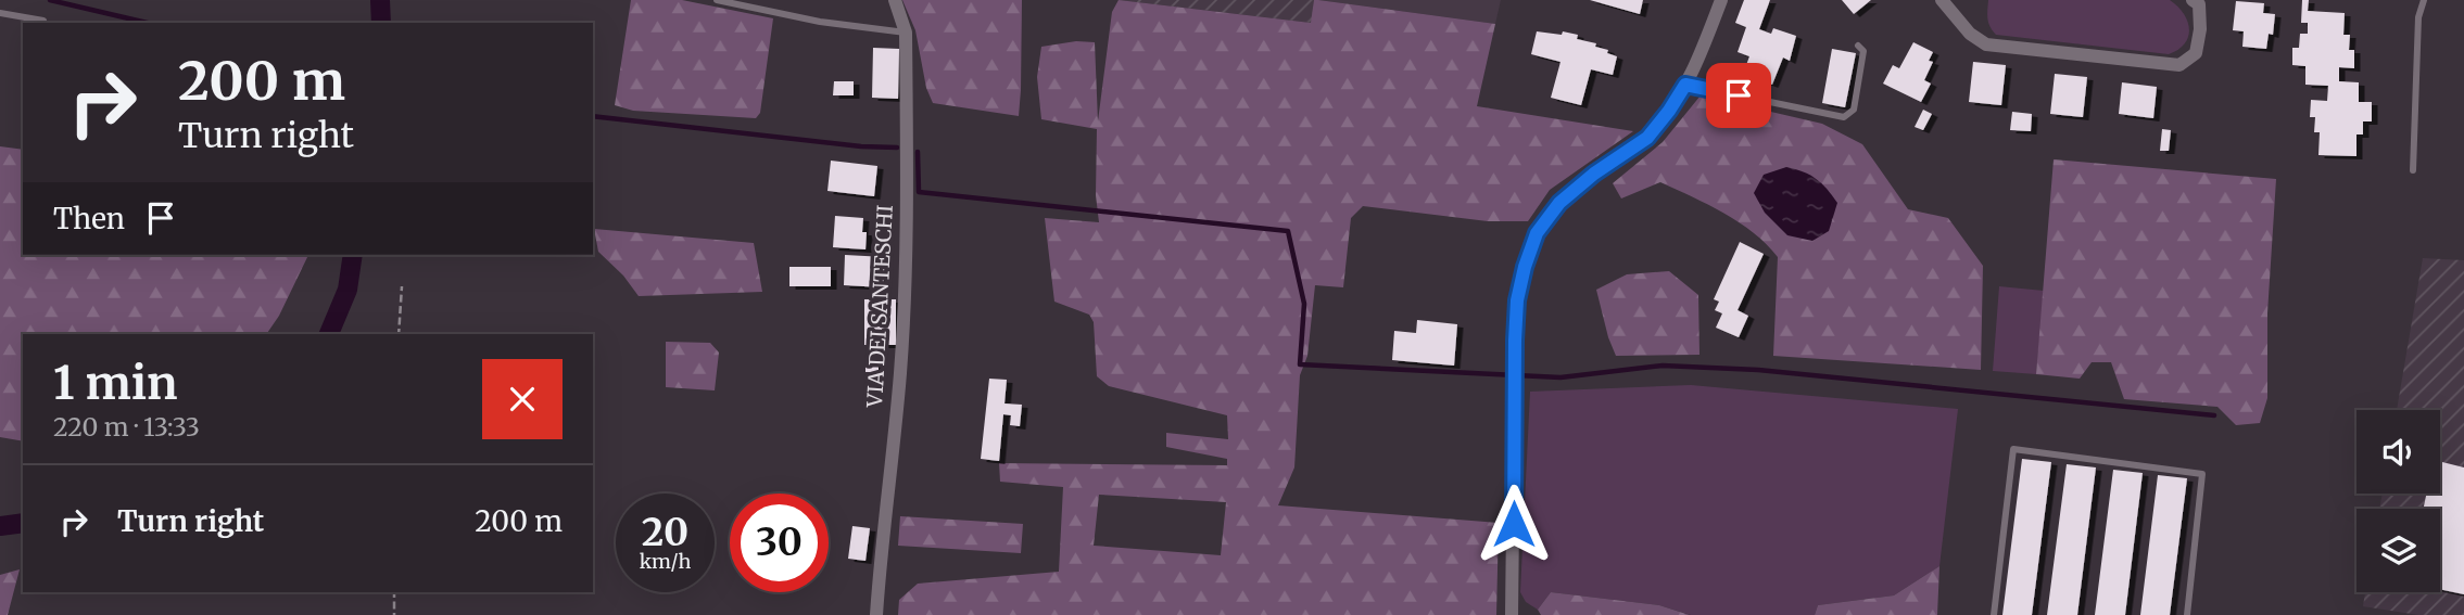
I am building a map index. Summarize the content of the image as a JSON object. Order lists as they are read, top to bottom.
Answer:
{
  "streets": {
    "street": ["VIA DEI SANTESCHI"]
  },
  "page": {
    "turn": ["200 m", "Turn right"],
    "then": "Then",
    "heading": ["1 min", "220 m · 13:33"],
    "list": [
      {
        "name": "Turn right",
        "value": "200 m"
      }
    ],
    "speed": "20 km/h",
    "limit": "30"
  }
}
